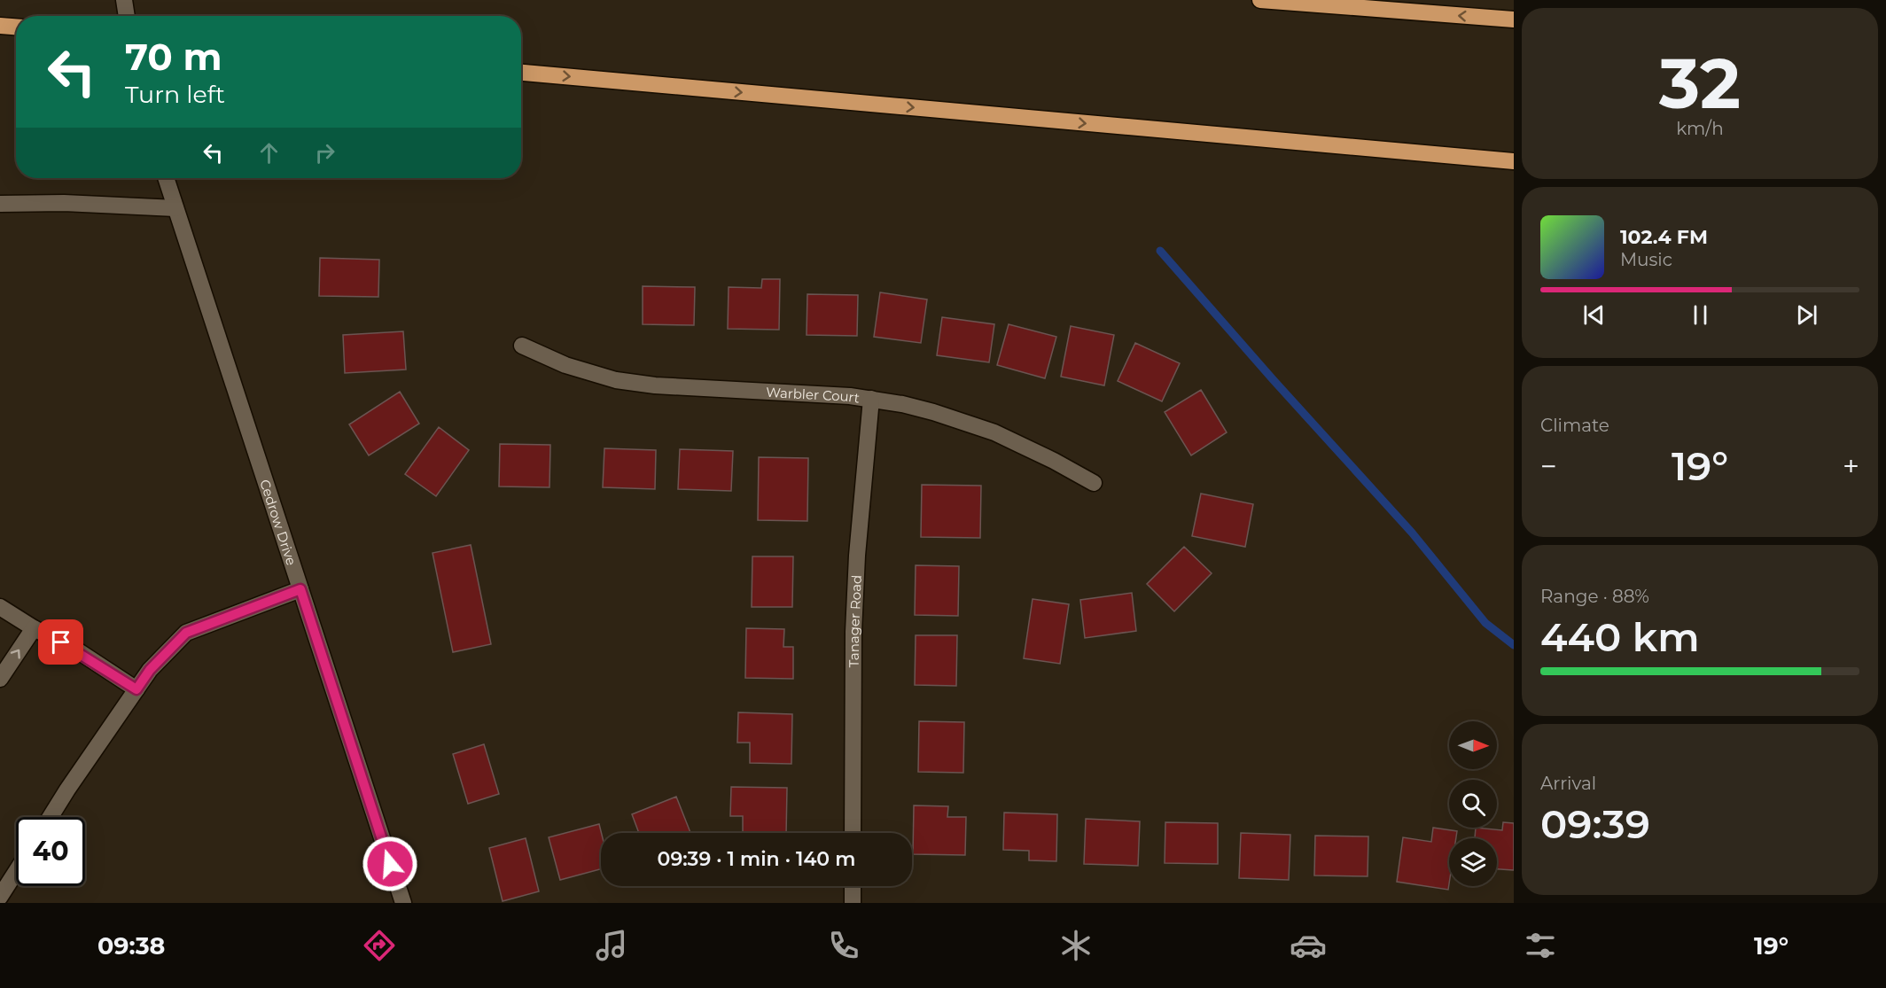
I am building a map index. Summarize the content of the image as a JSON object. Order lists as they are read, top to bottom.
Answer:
{
  "streets": {
    "street": ["Warbler Court", "Cedrow Drive", "Tanager Road"]
  },
  "crossings": [
    ["Warbler Court", "Tanager Road"]
  ],
  "north": "right",
  "page": {
    "tile": [
      ["32", "km/h"],
      "Climate",
      ["Range · 88%", "440 km"],
      ["Arrival", "09:39"]
    ],
    "turn": ["70 m", "Turn left"],
    "song": ["102.4 FM", "Music"],
    "heat": ["−", "19°", "+"],
    "limit": "40",
    "trip": "09:39 · 1 min · 140 m",
    "tabs": ["09:38", "19°"]
  }
}
